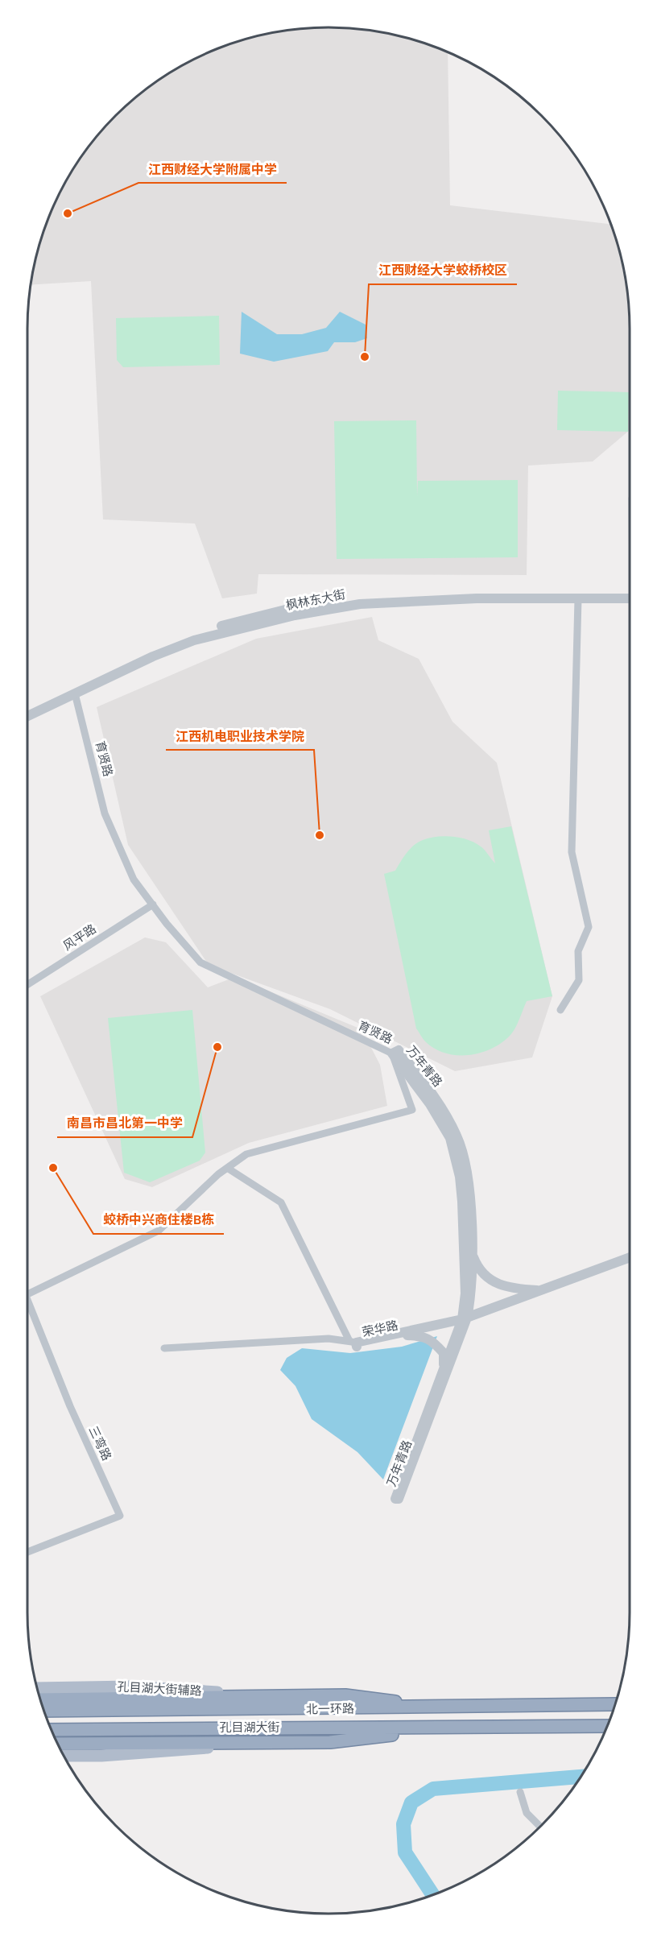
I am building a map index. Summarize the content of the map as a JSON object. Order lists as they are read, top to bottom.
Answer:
{
  "streets": {
    "highway": ["北一环路", "孔目湖大街"],
    "main road": ["孔目湖大街辅路"],
    "street": [
      "枫林东大街",
      "育贤路",
      "风平路",
      "万年青路",
      "荣华路",
      "三弯路"
    ]
  },
  "crossings": [
    ["枫林东大街", "育贤路"],
    ["育贤路", "风平路"],
    ["育贤路", "万年青路"],
    ["万年青路", "荣华路"]
  ],
  "places": [
    "江西财经大学附属中学",
    "江西财经大学蛟桥校区",
    "江西机电职业技术学院",
    "南昌市昌北第一中学",
    "蛟桥中兴商住楼B栋"
  ]
}
